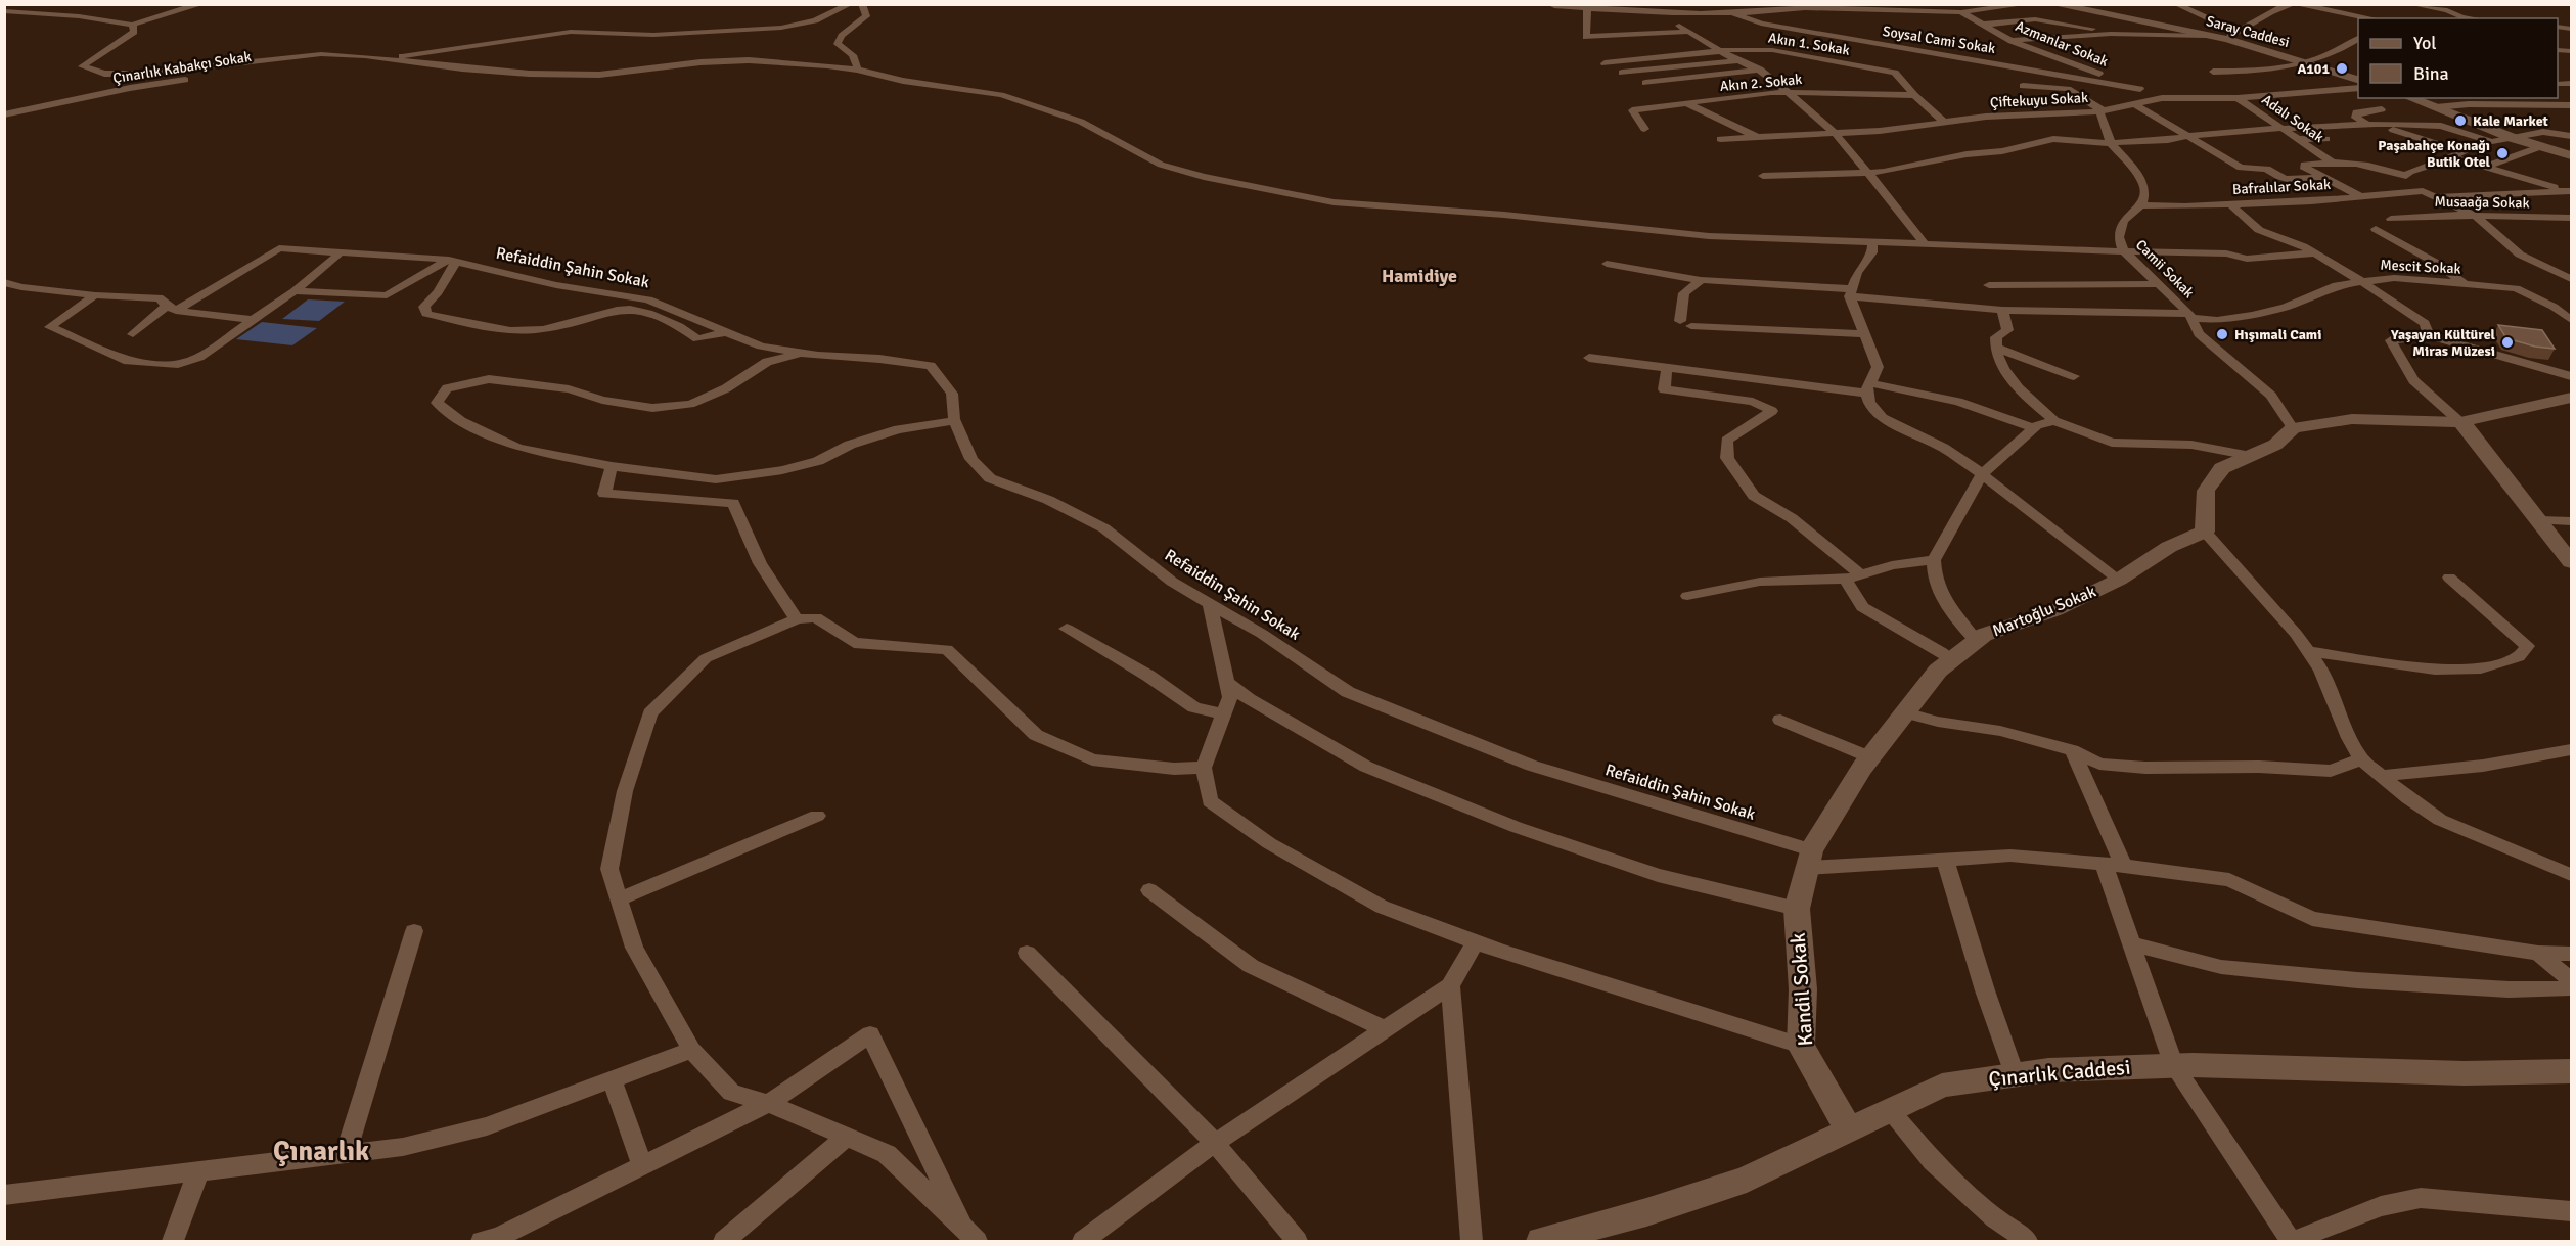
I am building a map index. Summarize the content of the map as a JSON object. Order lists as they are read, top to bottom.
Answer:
{
  "streets": {
    "street": [
      "Saray Caddesi",
      "Soysal Cami Sokak",
      "Akın 1. Sokak",
      "Azmanlar Sokak",
      "Çınarlık Kabakçı Sokak",
      "Akın 2. Sokak",
      "Çiftekuyu Sokak",
      "Adalı Sokak",
      "Bafralılar Sokak",
      "Musaağa Sokak",
      "Mescit Sokak",
      "Refaiddin Şahin Sokak",
      "Camii Sokak",
      "Martoğlu Sokak",
      "Kandil Sokak",
      "Çınarlık Caddesi"
    ]
  },
  "crossings": [
    ["Soysal Cami Sokak", "Akın 1. Sokak"],
    ["Soysal Cami Sokak", "Azmanlar Sokak"],
    ["Azmanlar Sokak", "Çiftekuyu Sokak"],
    ["Çiftekuyu Sokak", "Adalı Sokak"],
    ["Bafralılar Sokak", "Camii Sokak"],
    ["Mescit Sokak", "Camii Sokak"],
    ["Refaiddin Şahin Sokak", "Martoğlu Sokak"],
    ["Martoğlu Sokak", "Kandil Sokak"],
    ["Kandil Sokak", "Çınarlık Caddesi"]
  ],
  "districts": ["Hamidiye", "Çınarlık"],
  "places": [
    "A101",
    "Kale Market",
    "Paşabahçe Konağı Butik Otel",
    "Hışımali Cami",
    "Yaşayan Kültürel Miras Müzesi"
  ],
  "legend": ["Yol", "Bina"]
}
